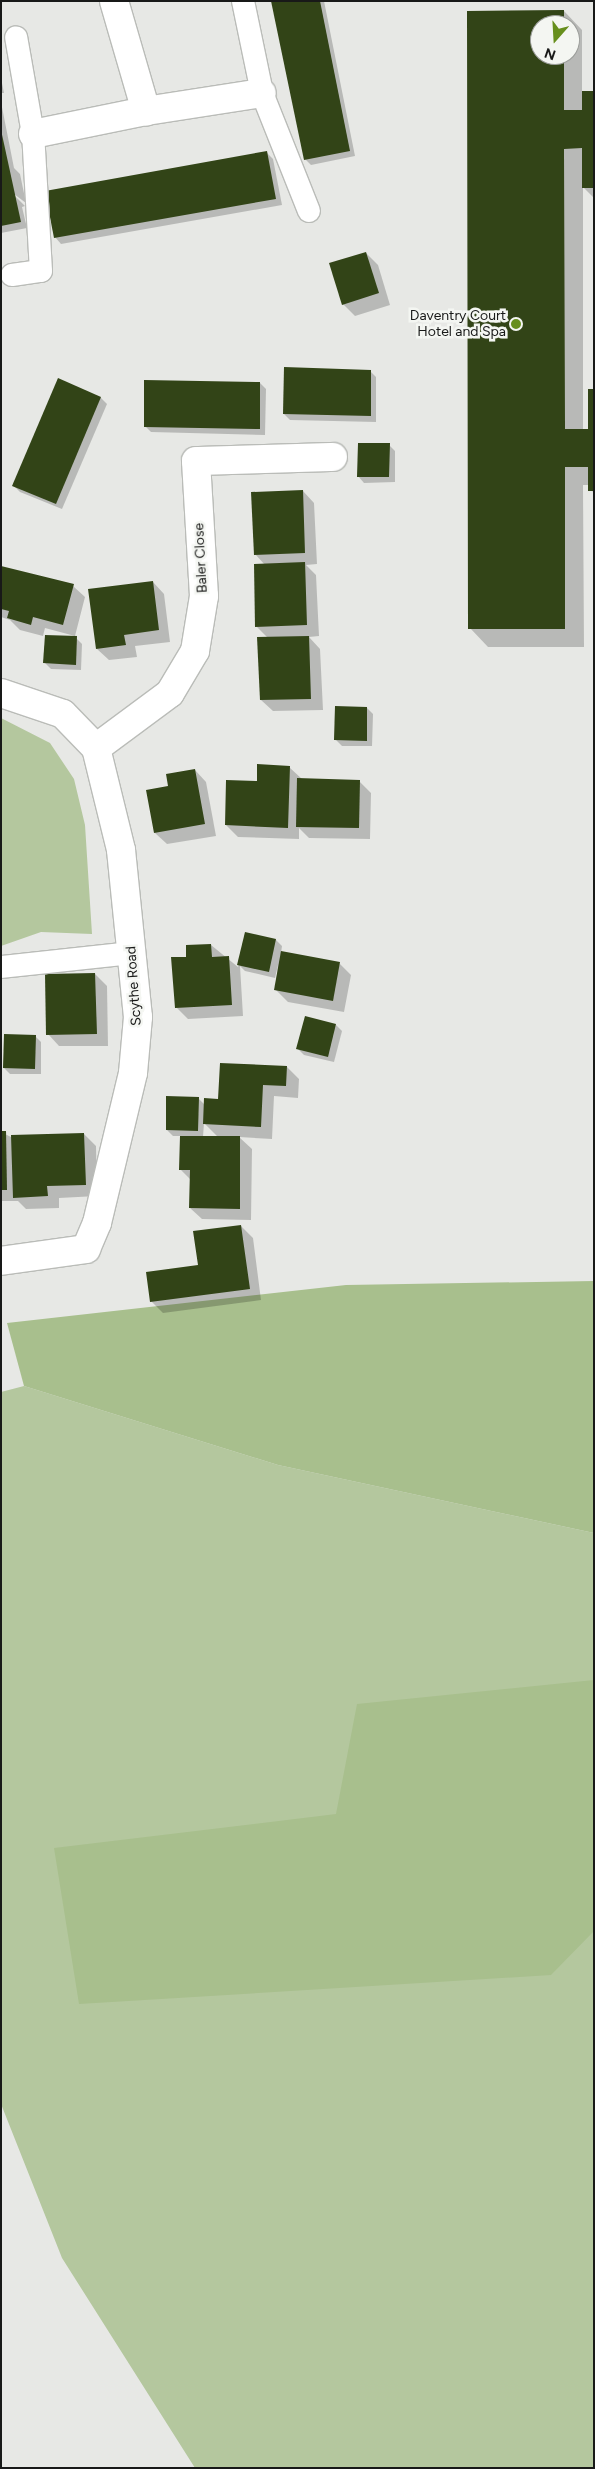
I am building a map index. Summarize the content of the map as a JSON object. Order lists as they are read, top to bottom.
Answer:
{
  "streets": {
    "street": ["Baler Close", "Scythe Road"]
  },
  "crossings": [
    ["Baler Close", "Scythe Road"]
  ],
  "places": ["Daventry Court Hotel and Spa"],
  "north": "bottom"
}
